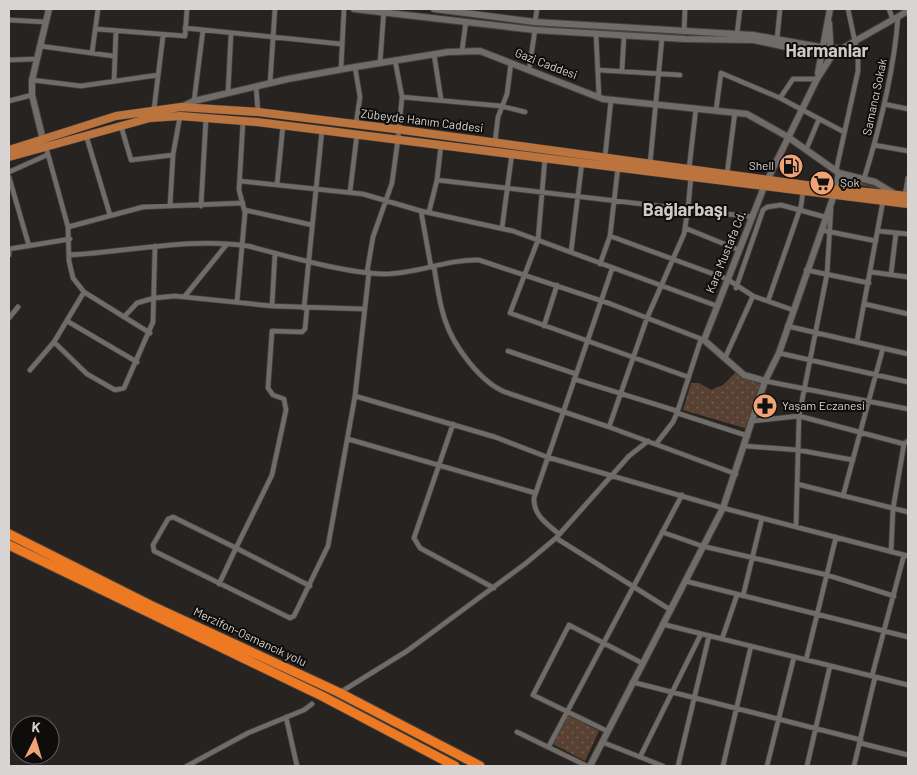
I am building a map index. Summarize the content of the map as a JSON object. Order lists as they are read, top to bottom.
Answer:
{
  "streets": {
    "highway": ["Merzifon-Osmancık yolu"],
    "main road": ["Zübeyde Hanım Caddesi"],
    "street": ["Gazi Caddesi", "Samancı Sokak", "Kara Mustafa Cd."]
  },
  "crossings": [
    ["Gazi Caddesi", "Samancı Sokak"],
    ["Gazi Caddesi", "Zübeyde Hanım Caddesi"],
    ["Gazi Caddesi", "Kara Mustafa Cd."],
    ["Zübeyde Hanım Caddesi", "Kara Mustafa Cd."]
  ],
  "districts": ["Harmanlar", "Bağlarbaşı"],
  "places": {
    "fuel station": ["Shell"],
    "supermarket": ["Şok"],
    "pharmacy": ["Yaşam Eczanesi"]
  },
  "north": "top"
}
